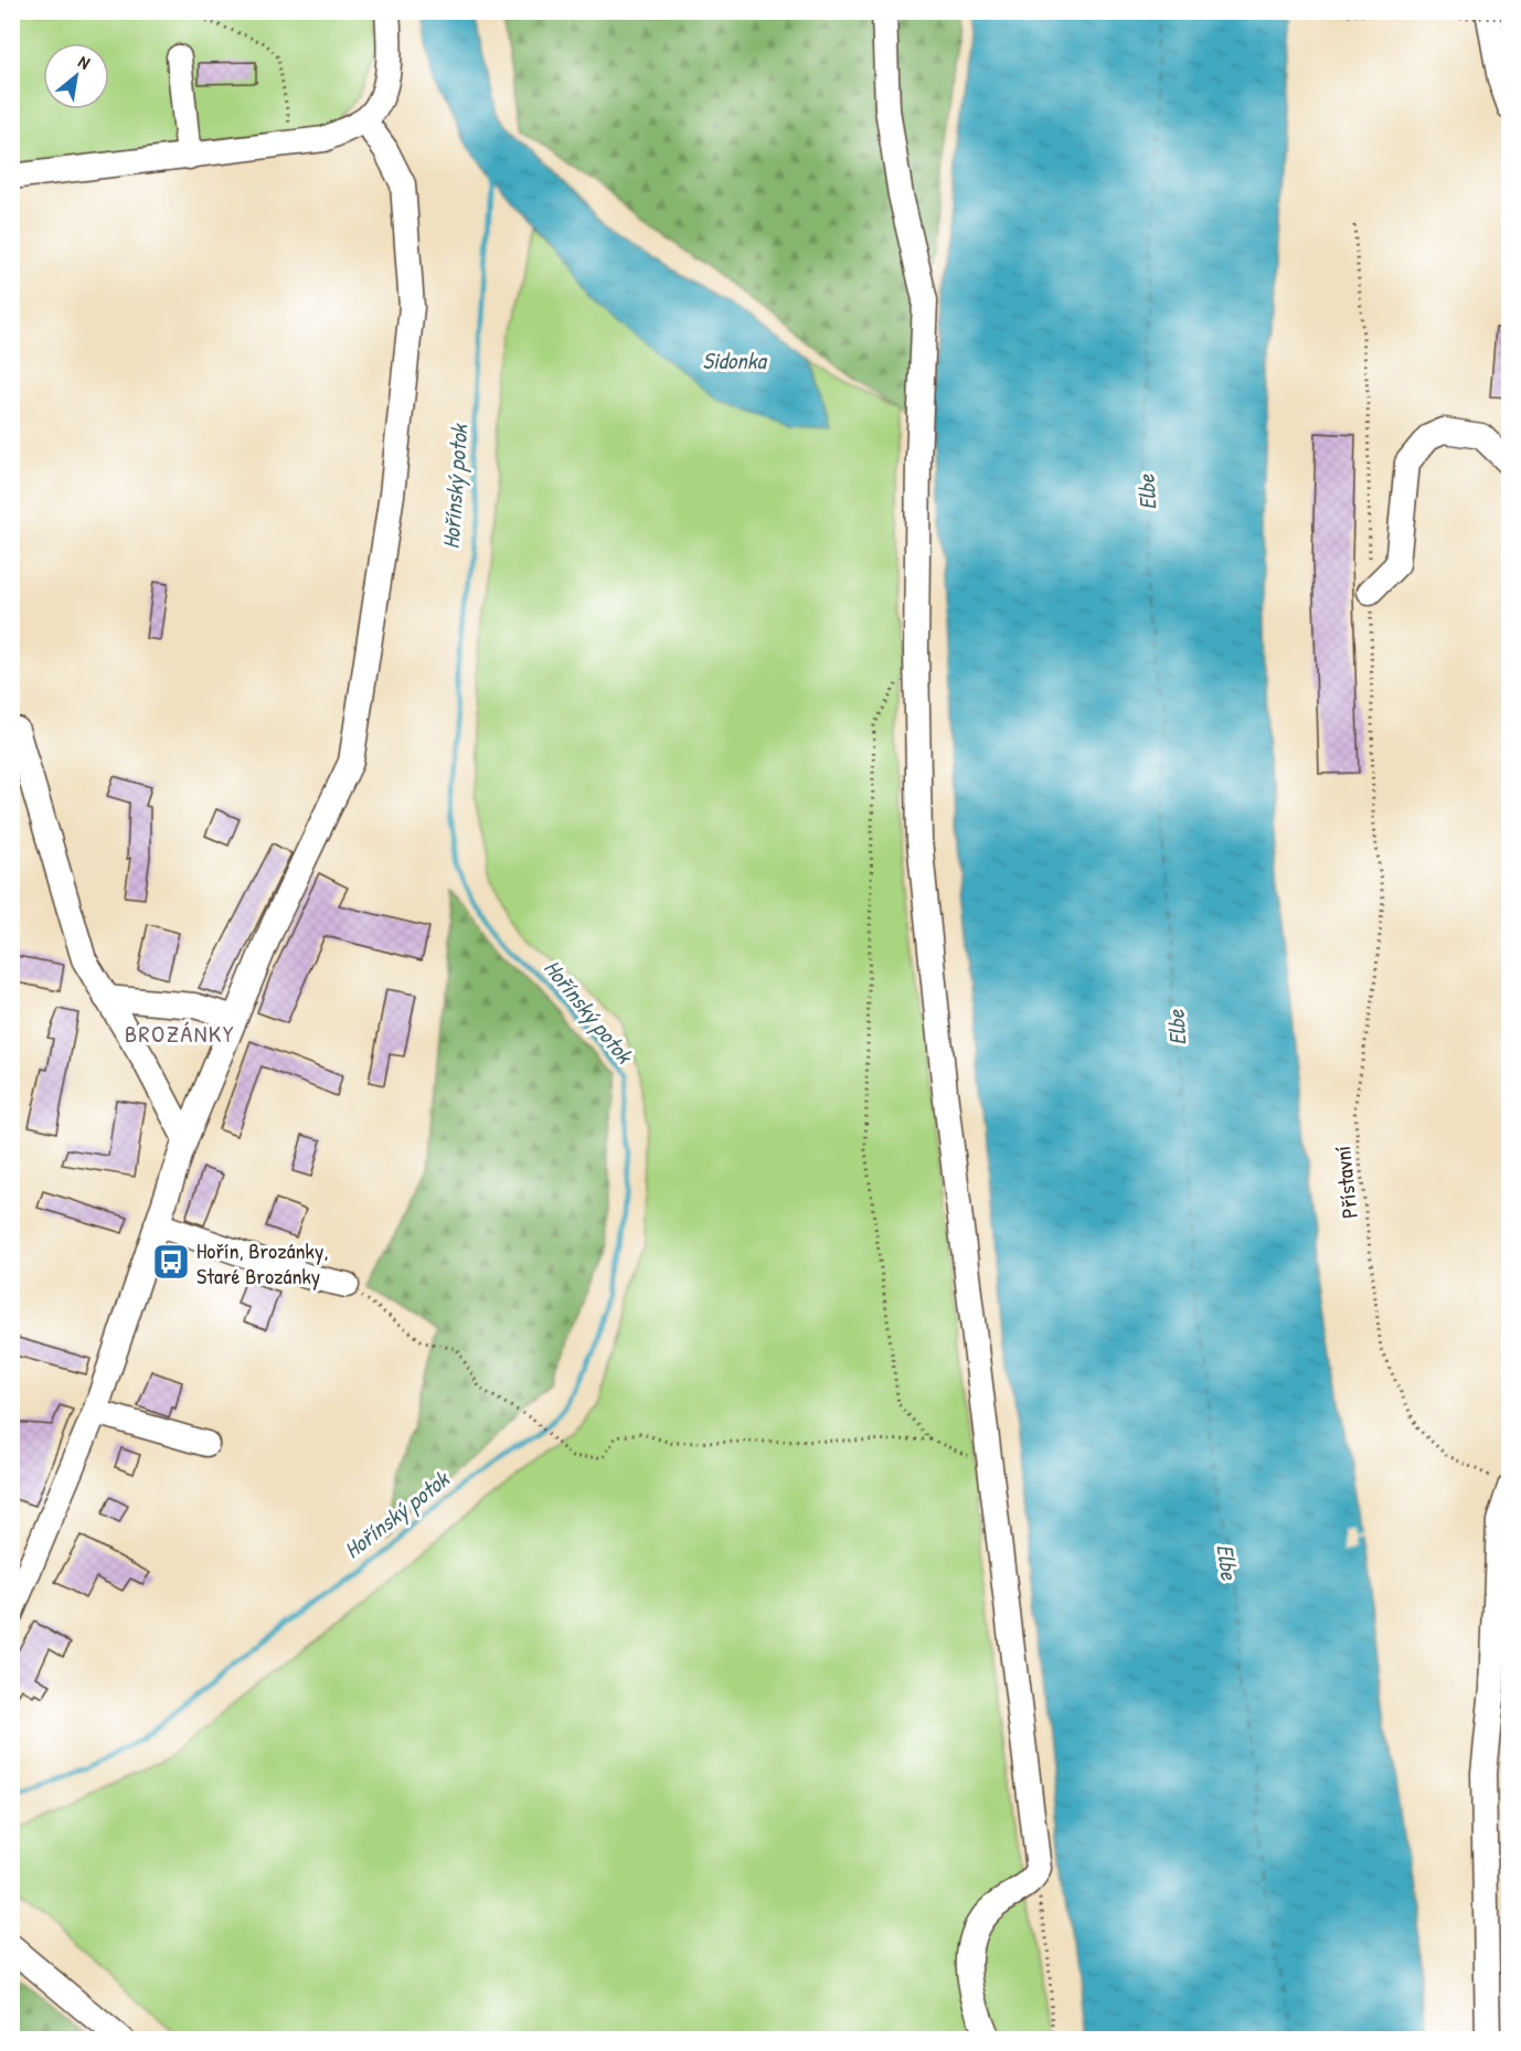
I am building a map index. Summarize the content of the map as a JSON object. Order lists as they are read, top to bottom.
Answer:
{
  "streets": {
    "path": ["Přístavní"]
  },
  "districts": ["BROZÁNKY"],
  "water": ["Sidonka", "Hořínský potok", "Elbe"],
  "places": {
    "bus stop": ["Hořín, Brozánky, Staré Brozánky"]
  },
  "north": "top right"
}
